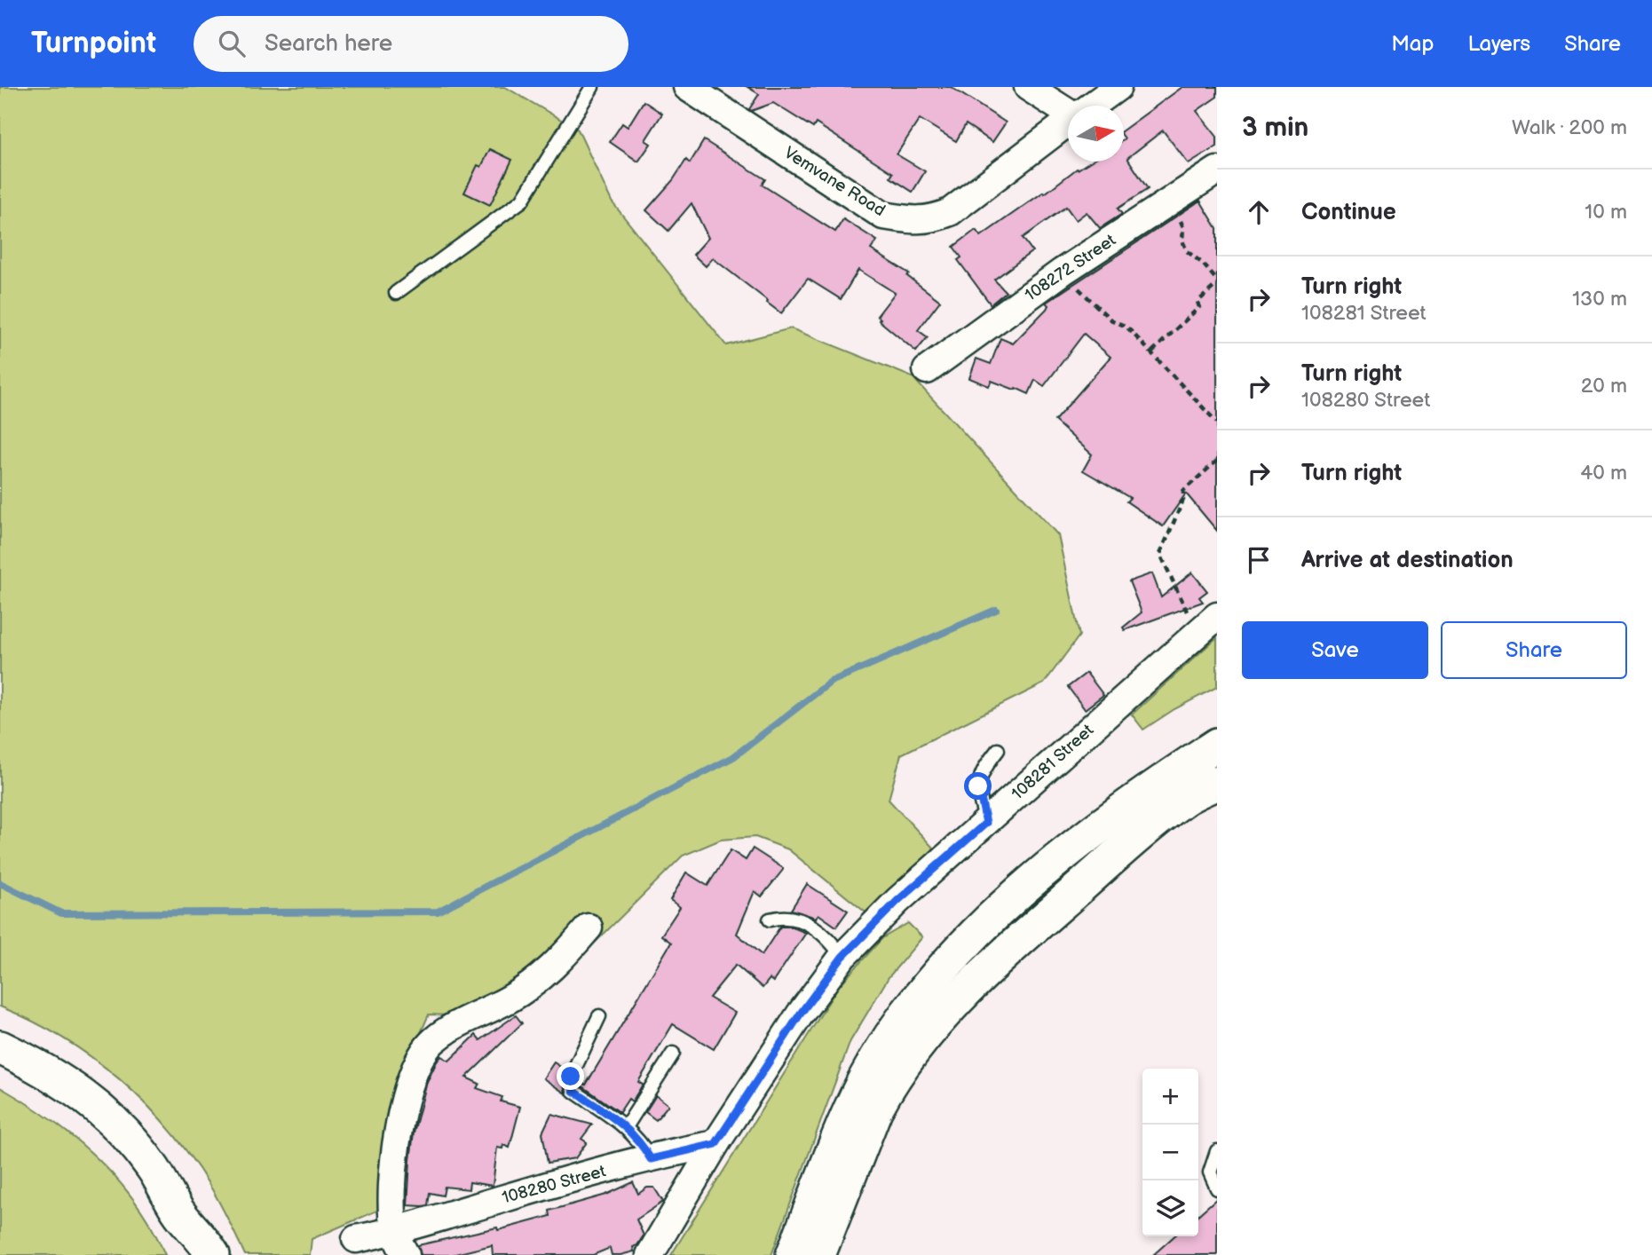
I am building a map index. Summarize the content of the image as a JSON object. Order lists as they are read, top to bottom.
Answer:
{
  "streets": {
    "street": [
      "Vemvane Road",
      "108272 Street",
      "108281 Street",
      "108280 Street"
    ]
  },
  "crossings": [
    ["108281 Street", "108280 Street"]
  ],
  "north": "right",
  "page": {
    "header": "Turnpoint",
    "search": "Search here",
    "nav": ["Map", "Layers", "Share"],
    "heading": ["3 min", "Walk · 200 m"],
    "list": [
      ["Continue", "10 m"],
      ["Turn right", "108281 Street", "130 m"],
      ["Turn right", "108280 Street", "20 m"],
      ["Turn right", "40 m"],
      "Arrive at destination"
    ],
    "buttons": ["Save", "Share"],
    "map_buttons": ["+", "−"]
  }
}
